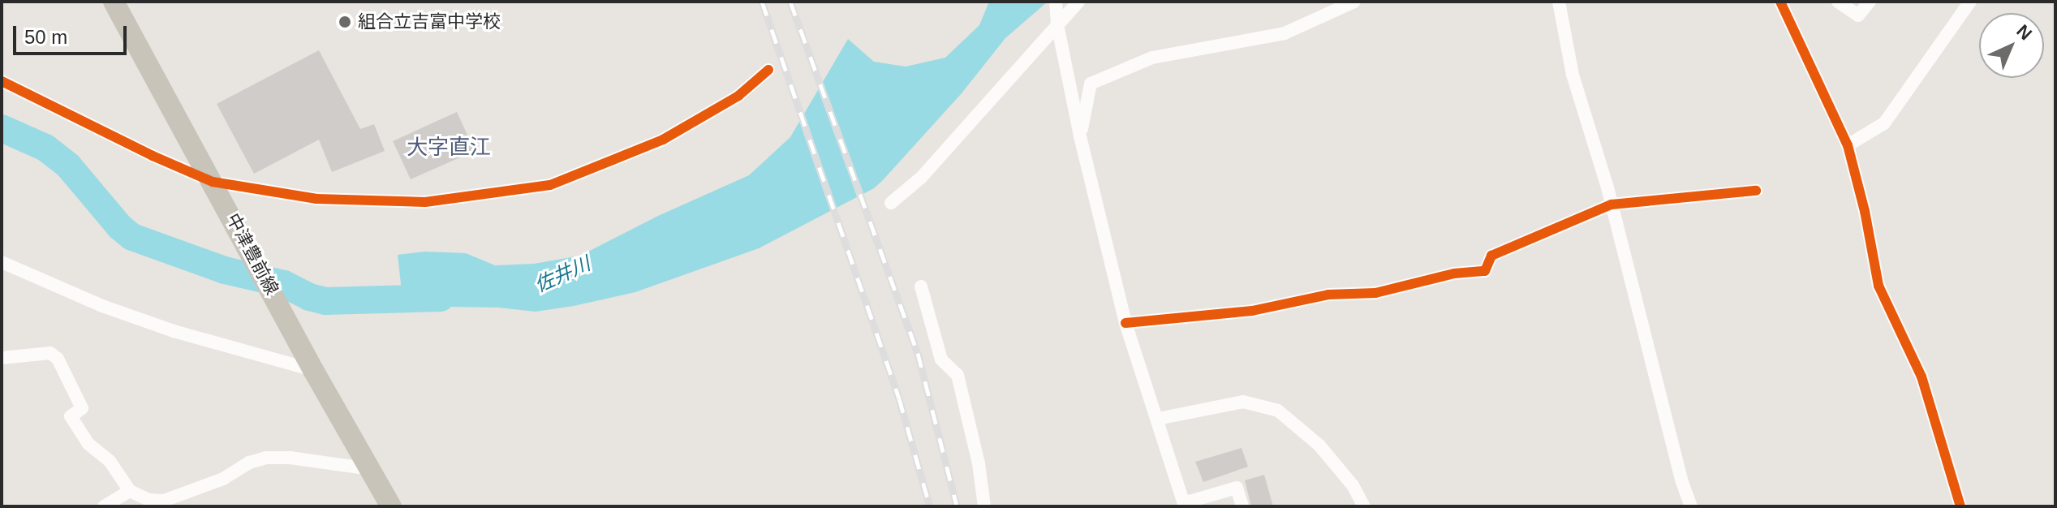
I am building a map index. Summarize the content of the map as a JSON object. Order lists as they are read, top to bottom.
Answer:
{
  "streets": {
    "main road": ["中津豊前線"]
  },
  "districts": ["大字直江"],
  "water": ["佐井川"],
  "places": ["組合立吉富中学校"],
  "scale_bar": "50 m",
  "north": "top right"
}
